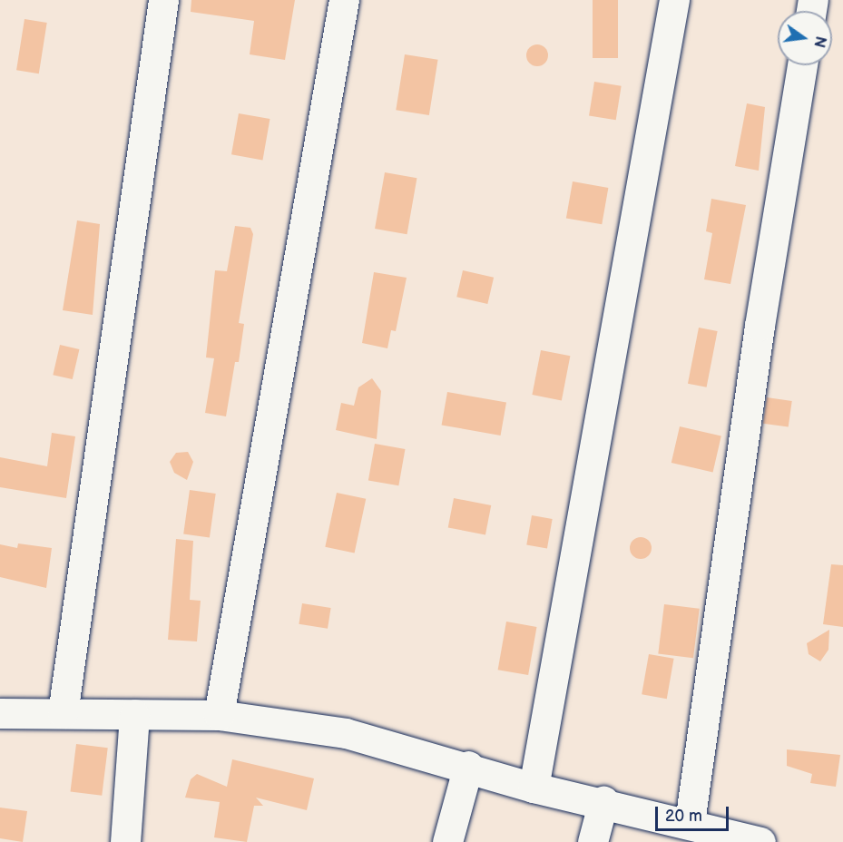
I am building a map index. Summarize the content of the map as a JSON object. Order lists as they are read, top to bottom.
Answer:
{
  "scale_bar": "20 m",
  "north": "right"
}
